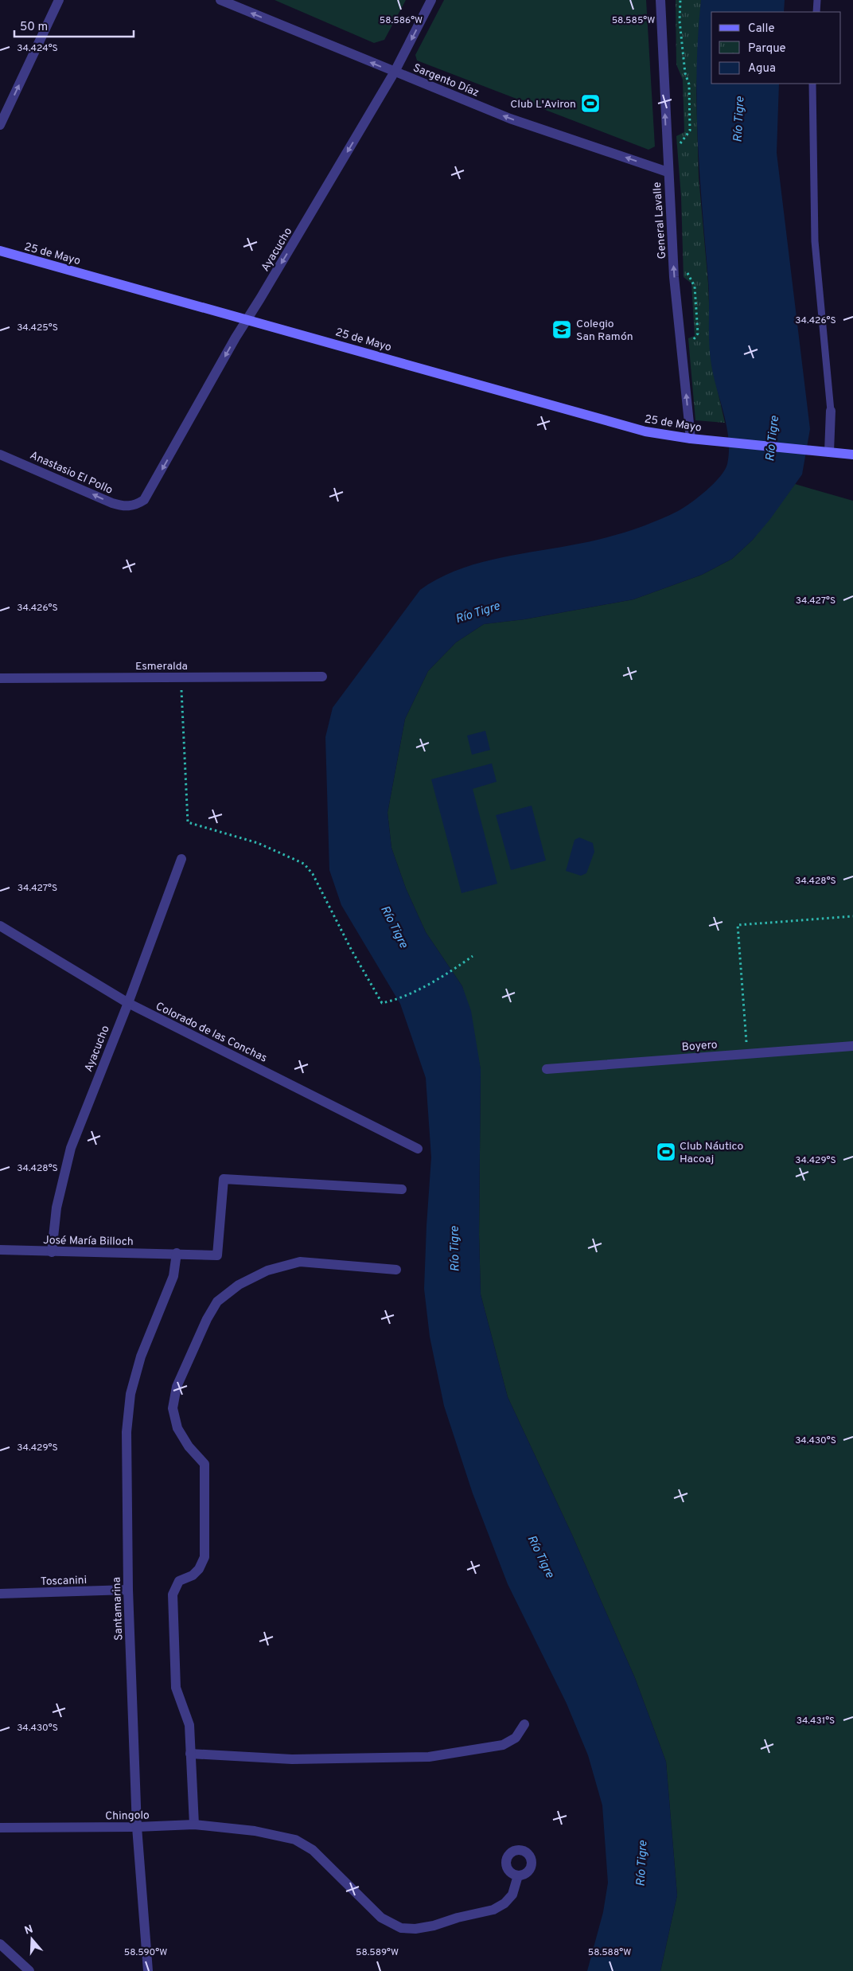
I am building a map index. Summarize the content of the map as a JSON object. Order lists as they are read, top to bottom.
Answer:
{
  "streets": {
    "main road": ["25 de Mayo"],
    "street": [
      "Sargento Díaz",
      "General Lavalle",
      "Ayacucho",
      "Anastasio El Pollo",
      "Esmeralda",
      "Colorado de las Conchas",
      "Boyero",
      "José María Billoch",
      "Toscanini",
      "Santamarina",
      "Chingolo"
    ]
  },
  "crossings": [
    ["Sargento Díaz", "General Lavalle"],
    ["Sargento Díaz", "Ayacucho"],
    ["General Lavalle", "25 de Mayo"],
    ["Ayacucho", "25 de Mayo"],
    ["Ayacucho", "Anastasio El Pollo"],
    ["Ayacucho", "Colorado de las Conchas"],
    ["Ayacucho", "José María Billoch"],
    ["José María Billoch", "Santamarina"],
    ["Toscanini", "Santamarina"],
    ["Santamarina", "Chingolo"]
  ],
  "one_way": [
    "Sargento Díaz",
    "General Lavalle",
    "Ayacucho",
    "Anastasio El Pollo"
  ],
  "water": ["Río Tigre"],
  "places": {
    "sports": ["Club L'Aviron", "Club Náutico Hacoaj"],
    "school or university": ["Colegio San Ramón"]
  },
  "legend": ["Calle", "Parque", "Agua"],
  "scale_bar": "50 m",
  "north": "top",
  "coordinates": [
    "58.586°W",
    "58.585°W",
    "34.424°S",
    "34.426°S",
    "34.425°S",
    "34.427°S",
    "34.428°S",
    "34.429°S",
    "34.430°S",
    "34.431°S",
    "58.590°W",
    "58.589°W",
    "58.588°W"
  ]
}
